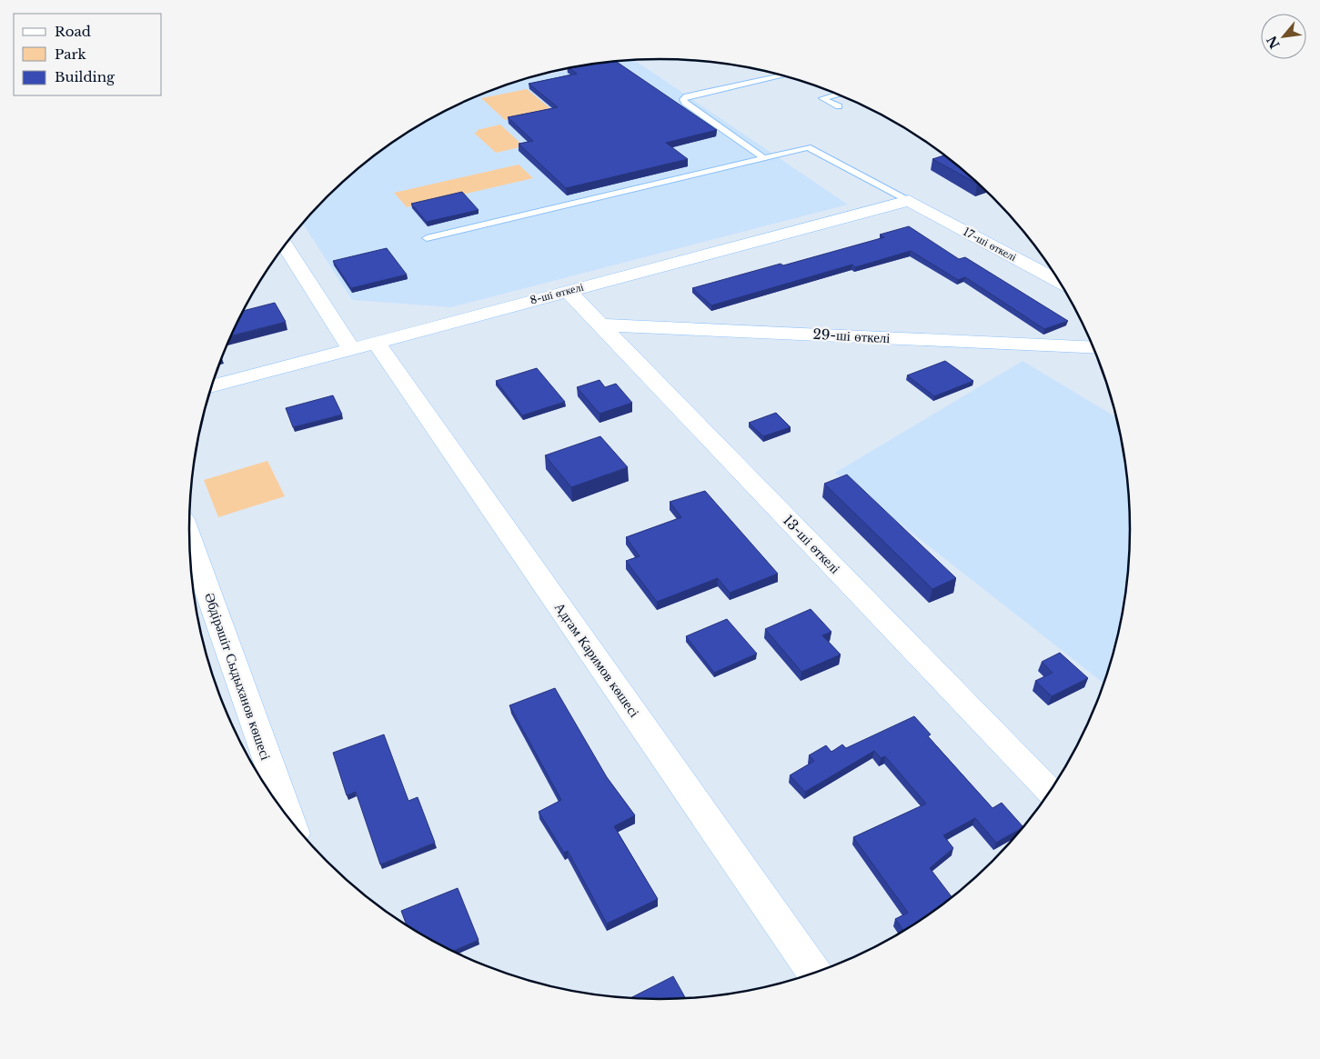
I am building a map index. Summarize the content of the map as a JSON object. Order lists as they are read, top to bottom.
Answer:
{
  "streets": {
    "street": [
      "17-ші өткелі",
      "8-ші өткелі",
      "29-ші өткелі",
      "13-ші өткелі",
      "Адгам Каримов көшесі",
      "Әбдірәшіт Сыдыханов көшесі"
    ]
  },
  "crossings": [
    ["17-ші өткелі", "8-ші өткелі"],
    ["8-ші өткелі", "13-ші өткелі"],
    ["8-ші өткелі", "Адгам Каримов көшесі"],
    ["29-ші өткелі", "13-ші өткелі"]
  ],
  "legend": ["Road", "Park", "Building"],
  "north": "bottom left"
}
